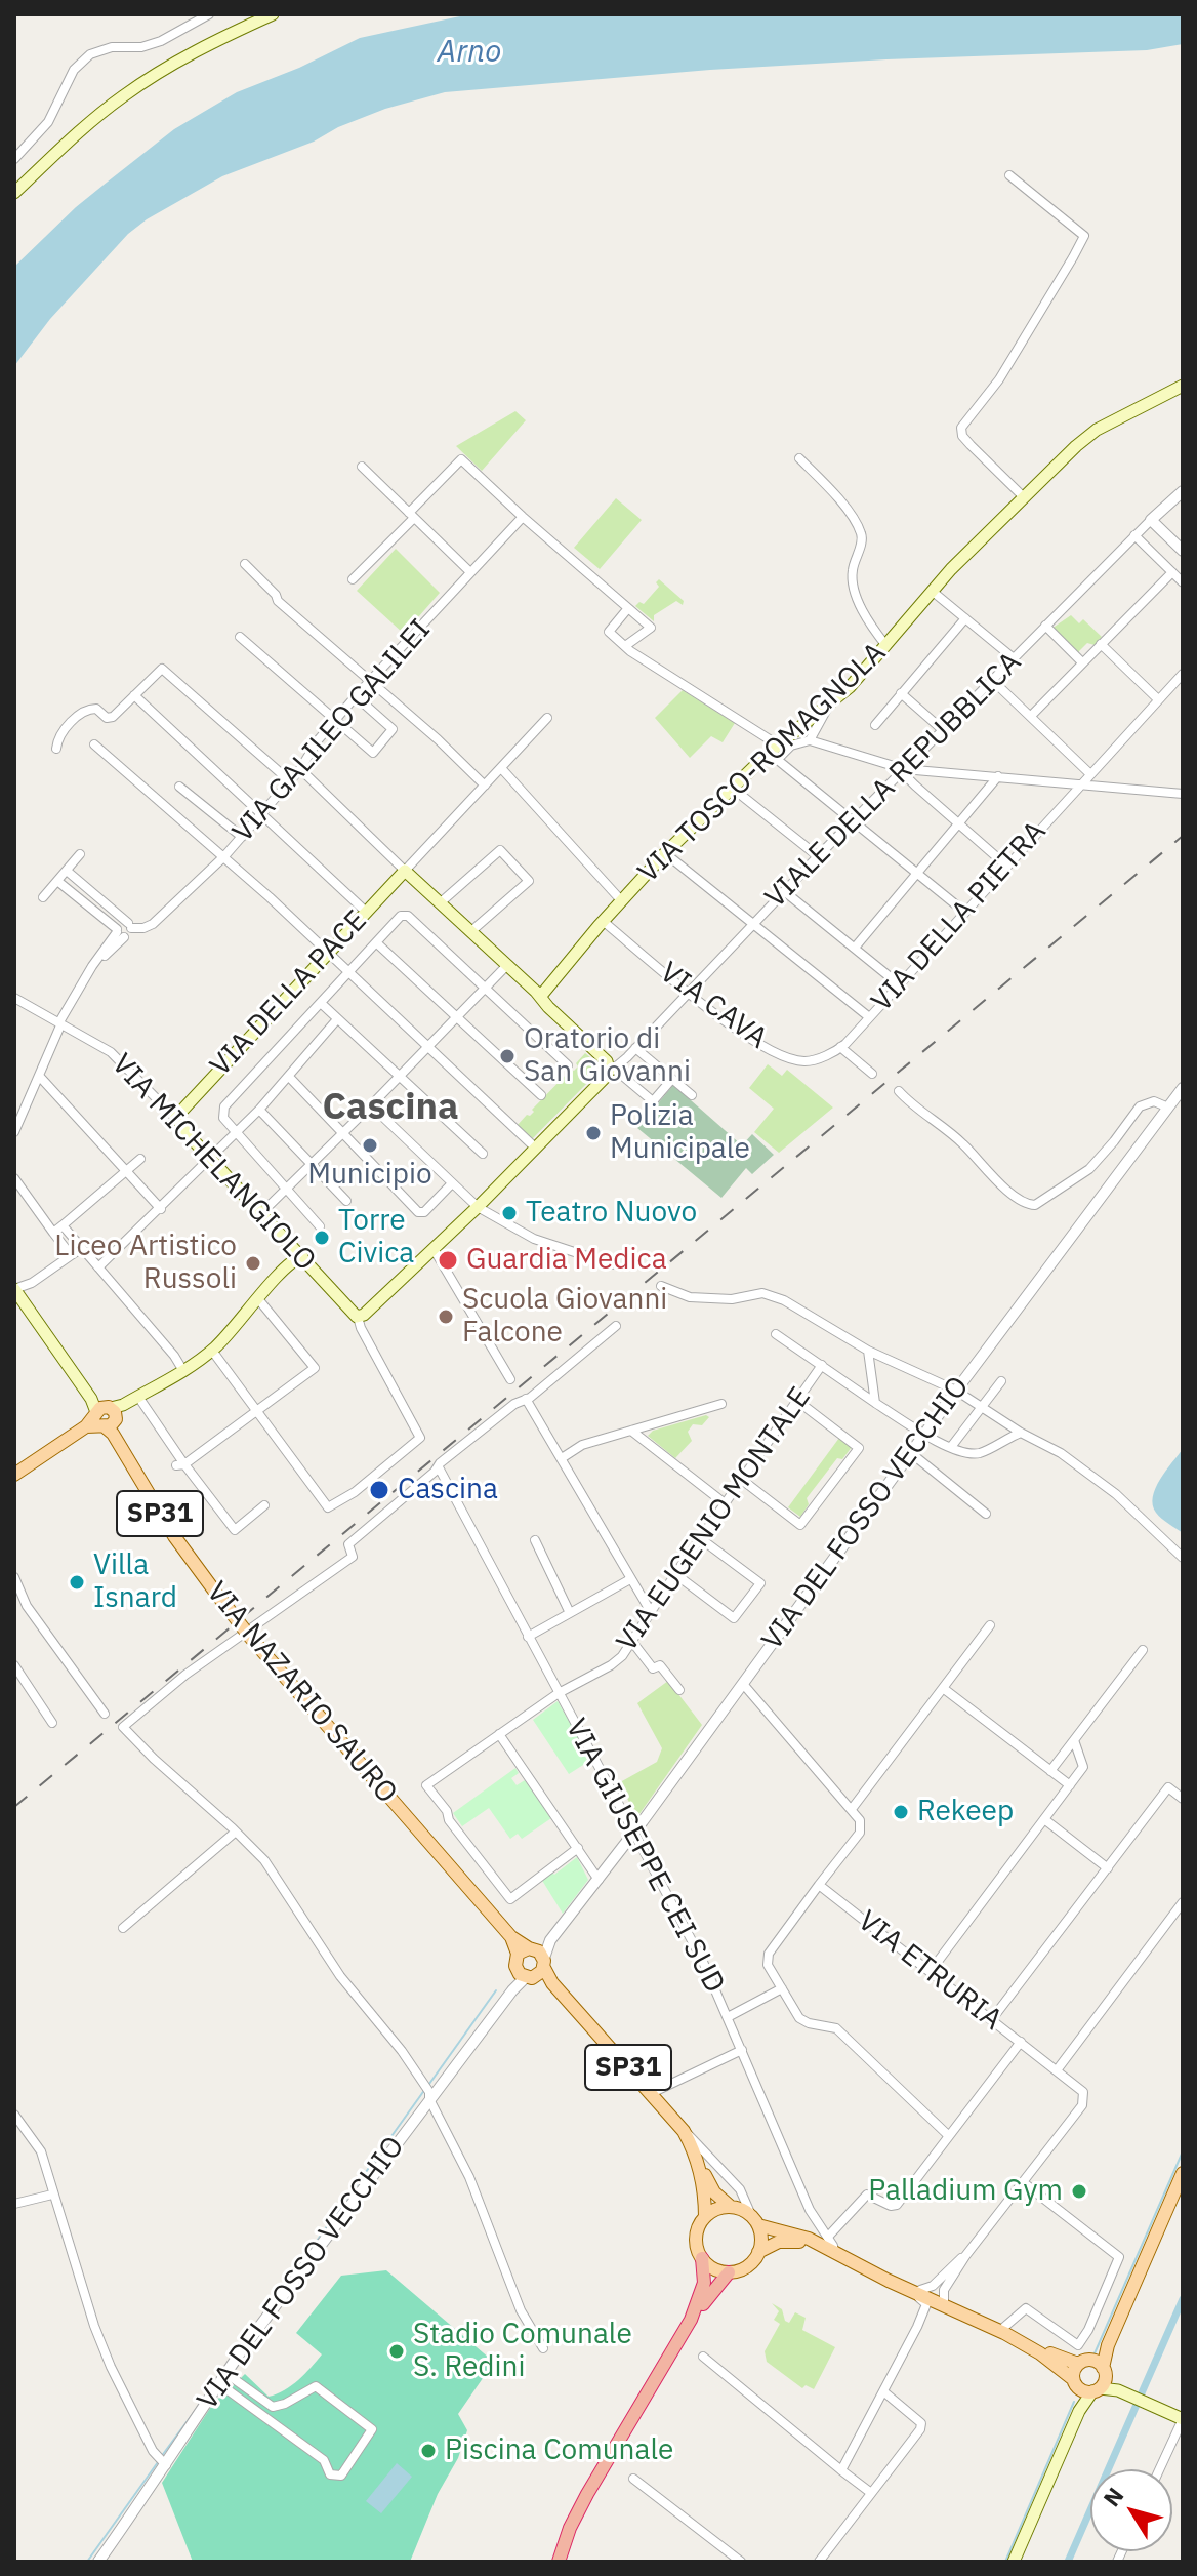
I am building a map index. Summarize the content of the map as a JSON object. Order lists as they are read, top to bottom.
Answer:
{
  "streets": {
    "main road": [
      "VIA TOSCO-ROMAGNOLA",
      "VIA DELLA PACE",
      "VIA MICHELANGIOLO",
      "SP31",
      "VIA NAZARIO SAURO"
    ],
    "street": [
      "VIA GALILEO GALILEI",
      "VIALE DELLA REPUBBLICA",
      "VIA DELLA PIETRA",
      "VIA CAVA",
      "VIA DEL FOSSO VECCHIO",
      "VIA EUGENIO MONTALE",
      "VIA GIUSEPPE CEI SUD",
      "VIA ETRURIA"
    ]
  },
  "crossings": [
    ["VIA GALILEO GALILEI", "VIA MICHELANGIOLO"],
    ["VIA TOSCO-ROMAGNOLA", "VIA CAVA"],
    ["VIALE DELLA REPUBBLICA", "VIA CAVA"],
    ["VIA DELLA PIETRA", "VIA CAVA"],
    ["VIA DELLA PACE", "VIA MICHELANGIOLO"],
    ["VIA DEL FOSSO VECCHIO", "VIA EUGENIO MONTALE"],
    ["VIA DEL FOSSO VECCHIO", "VIA NAZARIO SAURO"],
    ["VIA DEL FOSSO VECCHIO", "VIA GIUSEPPE CEI SUD"],
    ["VIA EUGENIO MONTALE", "VIA GIUSEPPE CEI SUD"],
    ["VIA NAZARIO SAURO", "VIA GIUSEPPE CEI SUD"],
    ["VIA NAZARIO SAURO", "VIA ETRURIA"]
  ],
  "districts": ["Cascina"],
  "water": ["Arno"],
  "places": [
    "Oratorio di San Giovanni",
    "Polizia Municipale",
    "Municipio",
    "Teatro Nuovo",
    "Torre Civica",
    "Guardia Medica",
    "Liceo Artistico Russoli",
    "Scuola Giovanni Falcone",
    "Cascina",
    "Villa Isnard",
    "Rekeep",
    "Palladium Gym",
    "Stadio Comunale S. Redini",
    "Piscina Comunale"
  ],
  "north": "top left"
}
